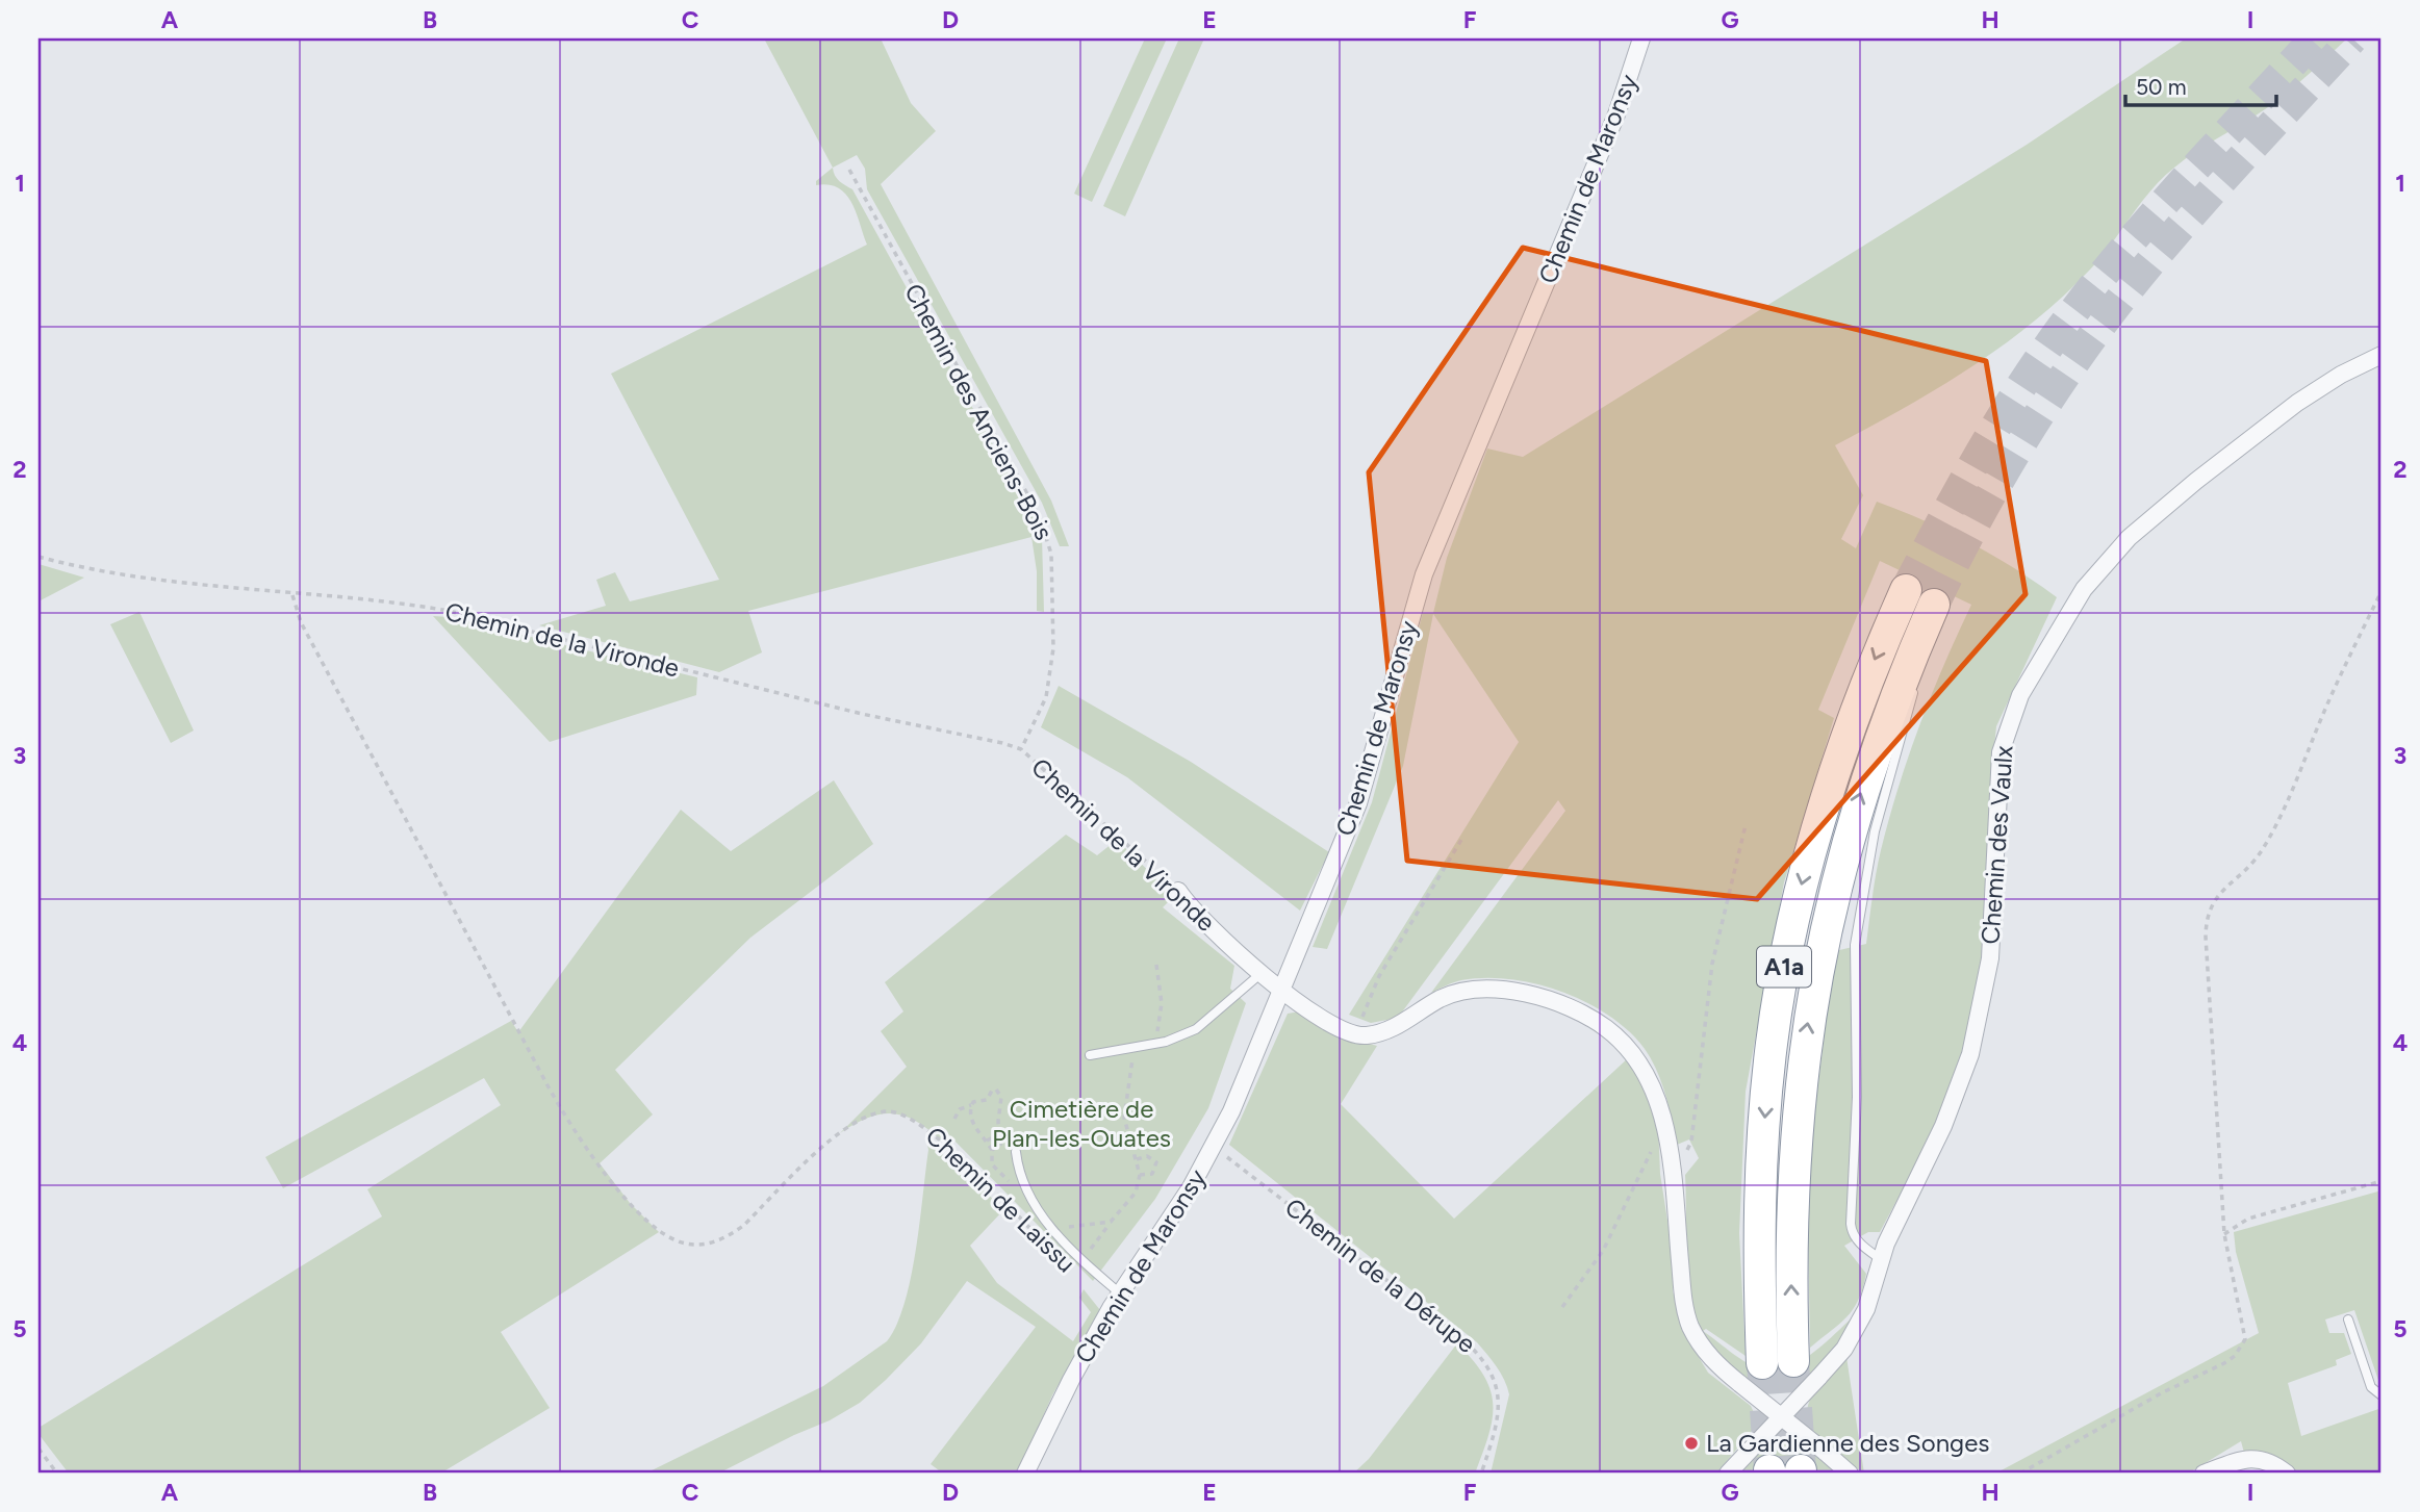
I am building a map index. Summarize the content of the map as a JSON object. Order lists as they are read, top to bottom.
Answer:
{
  "streets": {
    "highway": ["A1a"],
    "street": ["Chemin de Maronsy", "Chemin de la Vironde", "Chemin des Vaulx"],
    "path": ["Chemin des Anciens-Bois", "Chemin de Laissu", "Chemin de la Dérupe"]
  },
  "crossings": [
    ["Chemin de Maronsy", "Chemin de la Vironde"],
    ["Chemin de Maronsy", "Chemin de la Dérupe"],
    ["Chemin des Anciens-Bois", "Chemin de la Vironde"],
    ["Chemin de la Vironde", "Chemin des Vaulx"],
    ["Chemin de la Vironde", "A1a"],
    ["Chemin de la Vironde", "Chemin de Laissu"],
    ["Chemin des Vaulx", "A1a"]
  ],
  "parks": ["Cimetière de Plan-les-Ouates"],
  "places": ["La Gardienne des Songes"],
  "scale_bar": "50 m",
  "grid": {
    "columns": [
      "A",
      "B",
      "C",
      "D",
      "E",
      "F",
      "G",
      "H",
      "I"
    ],
    "rows": [
      "1",
      "2",
      "3",
      "4",
      "5"
    ]
  }
}
